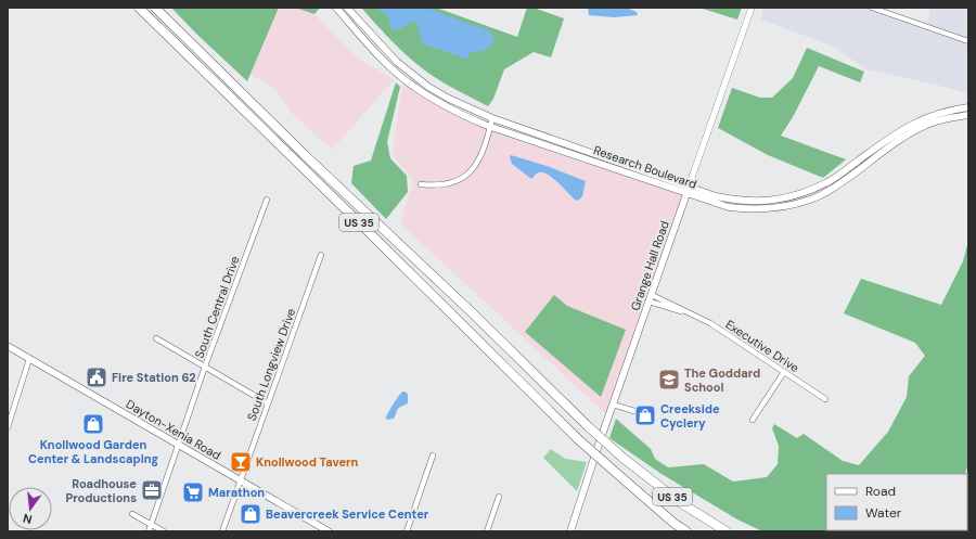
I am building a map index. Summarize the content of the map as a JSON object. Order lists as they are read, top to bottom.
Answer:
{
  "streets": {
    "highway": ["US 35"],
    "main road": ["Research Boulevard", "Grange Hall Road", "Dayton-Xenia Road"],
    "street": ["South Central Drive", "Executive Drive", "South Longview Drive"]
  },
  "crossings": [
    ["Research Boulevard", "Grange Hall Road"],
    ["Grange Hall Road", "Executive Drive"],
    ["South Central Drive", "Dayton-Xenia Road"],
    ["South Longview Drive", "Dayton-Xenia Road"]
  ],
  "places": {
    "public building": ["Fire Station 62"],
    "school or university": ["The Goddard School"],
    "shop": ["Creekside Cyclery", "Knollwood Garden Center & Landscaping", "Beavercreek Service Center"],
    "bar": ["Knollwood Tavern"],
    "office": ["Roadhouse Productions"],
    "supermarket": ["Marathon"]
  },
  "legend": ["Road", "Water"],
  "north": "bottom"
}
